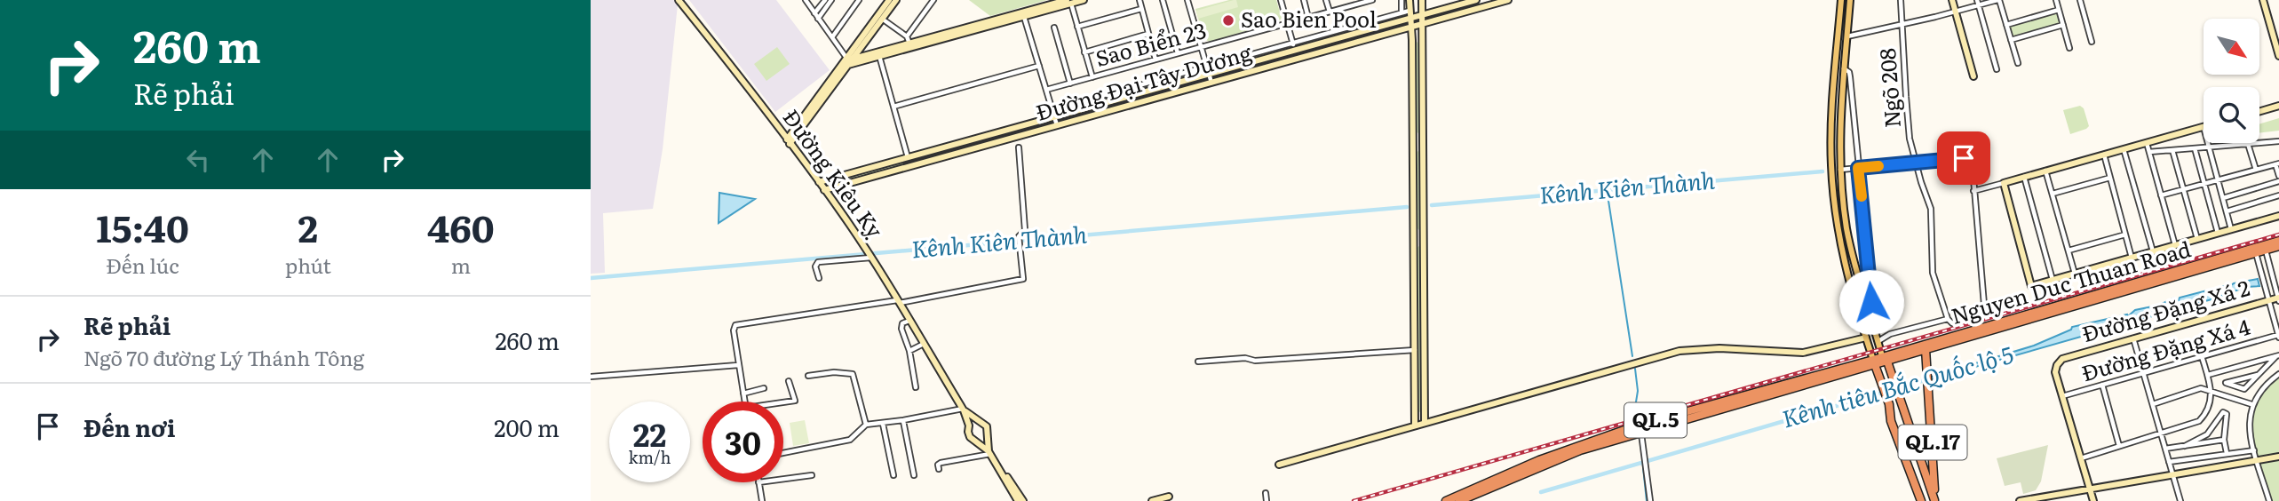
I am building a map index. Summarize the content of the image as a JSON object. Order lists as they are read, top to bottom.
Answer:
{
  "streets": {
    "highway": ["Nguyen Duc Thuan Road", "QL.5", "QL.17"],
    "street": [
      "Sao Biển 23",
      "Đường Đại Tây Dương",
      "Ngõ 208",
      "Đường Kiêu Kỵ",
      "Đường Đặng Xá 2",
      "Đường Đặng Xá 4"
    ]
  },
  "crossings": [
    ["Đường Đại Tây Dương", "Đường Kiêu Kỵ"],
    ["Nguyen Duc Thuan Road", "QL.5"],
    ["Nguyen Duc Thuan Road", "QL.17"],
    ["Đường Đặng Xá 2", "Đường Đặng Xá 4"],
    ["QL.5", "QL.17"]
  ],
  "water": ["Kênh Kiên Thành", "Kênh tiêu Bắc Quốc lộ 5"],
  "places": ["Sao Bien Pool"],
  "north": "bottom right",
  "page": {
    "turn": ["260 m", "Rẽ phải"],
    "eta": [
      "15:40",
      "Đến lúc",
      "2",
      "phút",
      "460",
      "m"
    ],
    "list": [
      {
        "name": "Rẽ phải",
        "note": "Ngõ 70 đường Lý Thánh Tông",
        "value": "260 m"
      },
      {
        "name": "Đến nơi",
        "value": "200 m"
      }
    ],
    "speed": "22 km/h",
    "limit": "30"
  }
}
